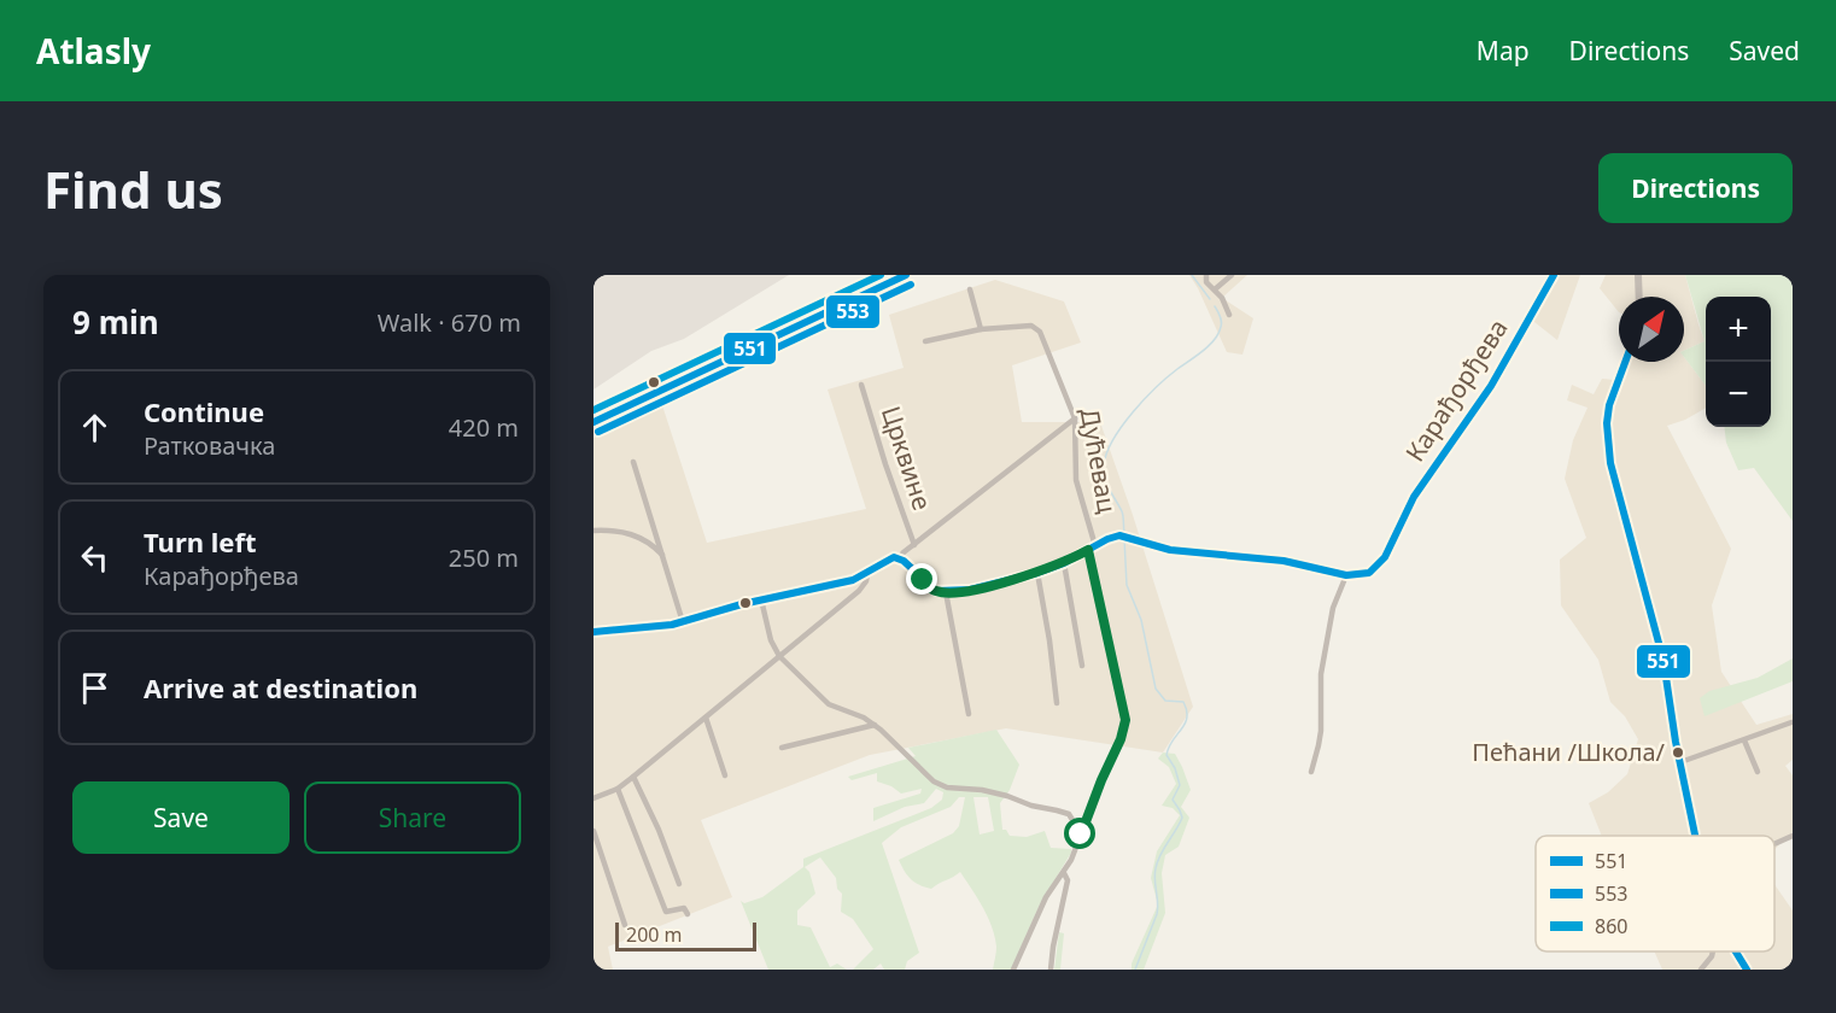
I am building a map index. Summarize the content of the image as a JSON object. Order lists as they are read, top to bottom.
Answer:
{
  "streets": {
    "street": ["Карађорђева", "Црквине", "Дућевац"]
  },
  "places": ["Пећани /Школа/"],
  "lines": ["transit line 551", "transit line 860", "transit line 553"],
  "legend": ["551", "553", "860"],
  "scale_bar": "200 m",
  "north": "top right",
  "page": {
    "header": "Atlasly",
    "nav": ["Map", "Directions", "Saved"],
    "buttons": [
      "Directions",
      ["Save", "Share"]
    ],
    "title": "Find us",
    "heading": ["9 min", "Walk · 670 m"],
    "map_buttons": ["+", "−"],
    "list": [
      ["Continue", "Ратковачка", "420 m"],
      ["Turn left", "Карађорђева", "250 m"],
      "Arrive at destination"
    ],
    "scale": "200 m"
  }
}
